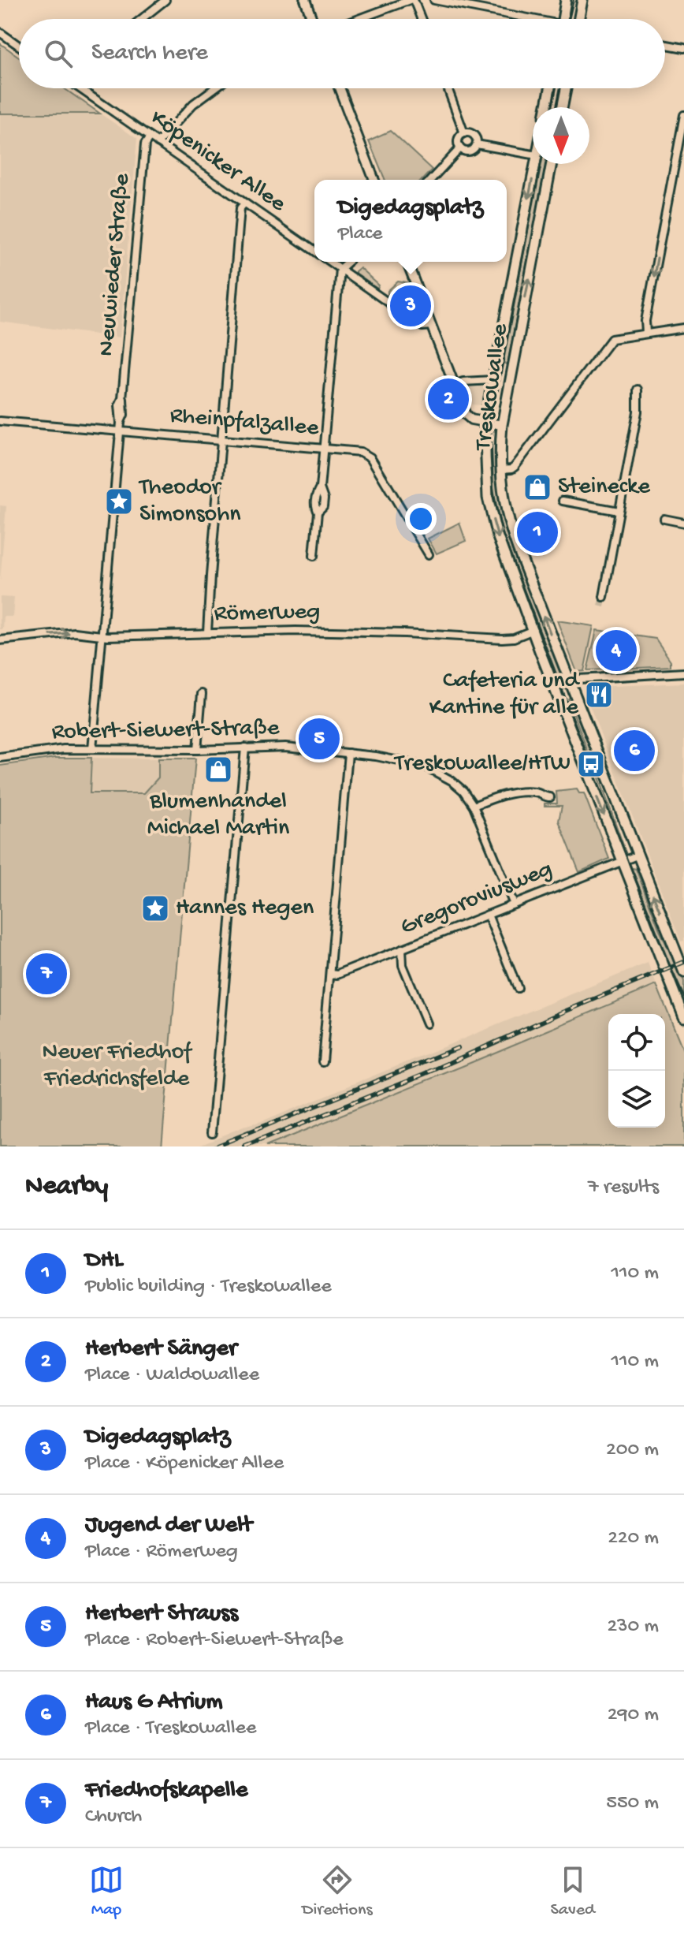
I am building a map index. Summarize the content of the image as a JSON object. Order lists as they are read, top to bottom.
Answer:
{
  "streets": {
    "main road": ["Treskowallee"],
    "street": [
      "Köpenicker Allee",
      "Neuwieder Straße",
      "Rheinpfalzallee",
      "Römerweg",
      "Robert-Siewert-Straße",
      "Gregoroviusweg"
    ]
  },
  "crossings": [
    ["Köpenicker Allee", "Neuwieder Straße"],
    ["Neuwieder Straße", "Rheinpfalzallee"],
    ["Neuwieder Straße", "Römerweg"],
    ["Neuwieder Straße", "Robert-Siewert-Straße"],
    ["Treskowallee", "Römerweg"],
    ["Treskowallee", "Gregoroviusweg"],
    ["Robert-Siewert-Straße", "Gregoroviusweg"]
  ],
  "parks": ["Neuer Friedhof Friedrichsfelde"],
  "places": {
    "shop": ["Steinecke", "Blumenhandel Michael Martin"],
    "place": ["Theodor Simonsohn", "Hannes Hegen"],
    "restaurant": ["Cafeteria und Kantine für alle"],
    "bus stop": ["Treskowallee/HTW"]
  },
  "north": "bottom",
  "page": {
    "search": "Search here",
    "popup": ["Digedagsplatz", "Place"],
    "pins": [
      "3",
      "2",
      "1",
      "4",
      "5",
      "6",
      "7"
    ],
    "heading": ["Nearby", "7 results"],
    "list": [
      {
        "mark": "1",
        "name": "DHL",
        "note": "Public building · Treskowallee",
        "value": "110 m"
      },
      {
        "mark": "2",
        "name": "Herbert Sänger",
        "note": "Place · Waldowallee",
        "value": "110 m"
      },
      {
        "mark": "3",
        "name": "Digedagsplatz",
        "note": "Place · Köpenicker Allee",
        "value": "200 m"
      },
      {
        "mark": "4",
        "name": "Jugend der Welt",
        "note": "Place · Römerweg",
        "value": "220 m"
      },
      {
        "mark": "5",
        "name": "Herbert Strauss",
        "note": "Place · Robert-Siewert-Straße",
        "value": "230 m"
      },
      {
        "mark": "6",
        "name": "Haus G Atrium",
        "note": "Place · Treskowallee",
        "value": "290 m"
      },
      {
        "mark": "7",
        "name": "Friedhofskapelle",
        "note": "Church",
        "value": "550 m"
      }
    ],
    "nav": ["Map", "Directions", "Saved"]
  }
}
